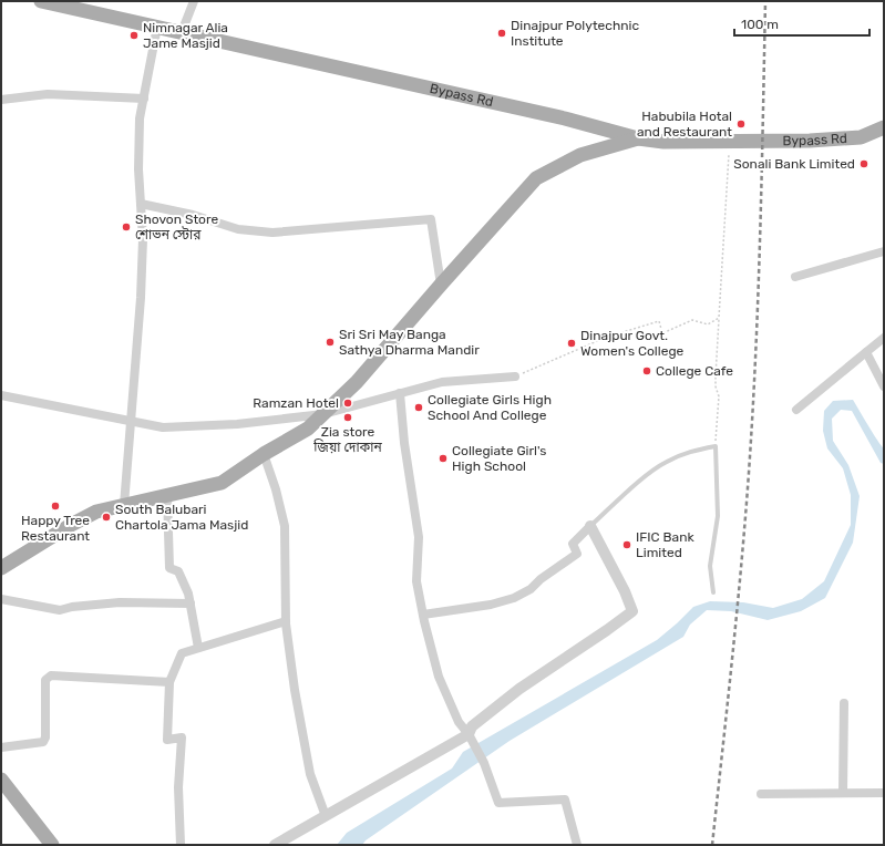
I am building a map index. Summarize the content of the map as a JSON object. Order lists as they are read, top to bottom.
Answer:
{
  "streets": {
    "main road": ["Bypass Rd"]
  },
  "places": [
    "Dinajpur Polytechnic Institute",
    "Nimnagar Alia Jame Masjid",
    "Habubila Hotal and Restaurant",
    "Sonali Bank Limited",
    "Shovon Store শোভন স্টোর",
    "Sri Sri May Banga Sathya Dharma Mandir",
    "Dinajpur Govt. Women's College",
    "College Cafe",
    "Ramzan Hotel",
    "Collegiate Girls High School And College",
    "Zia store জিয়া দোকান",
    "Collegiate Girl's High School",
    "Happy Tree Restaurant",
    "South Balubari Chartola Jama Masjid",
    "IFIC Bank Limited"
  ],
  "scale_bar": "100 m"
}
